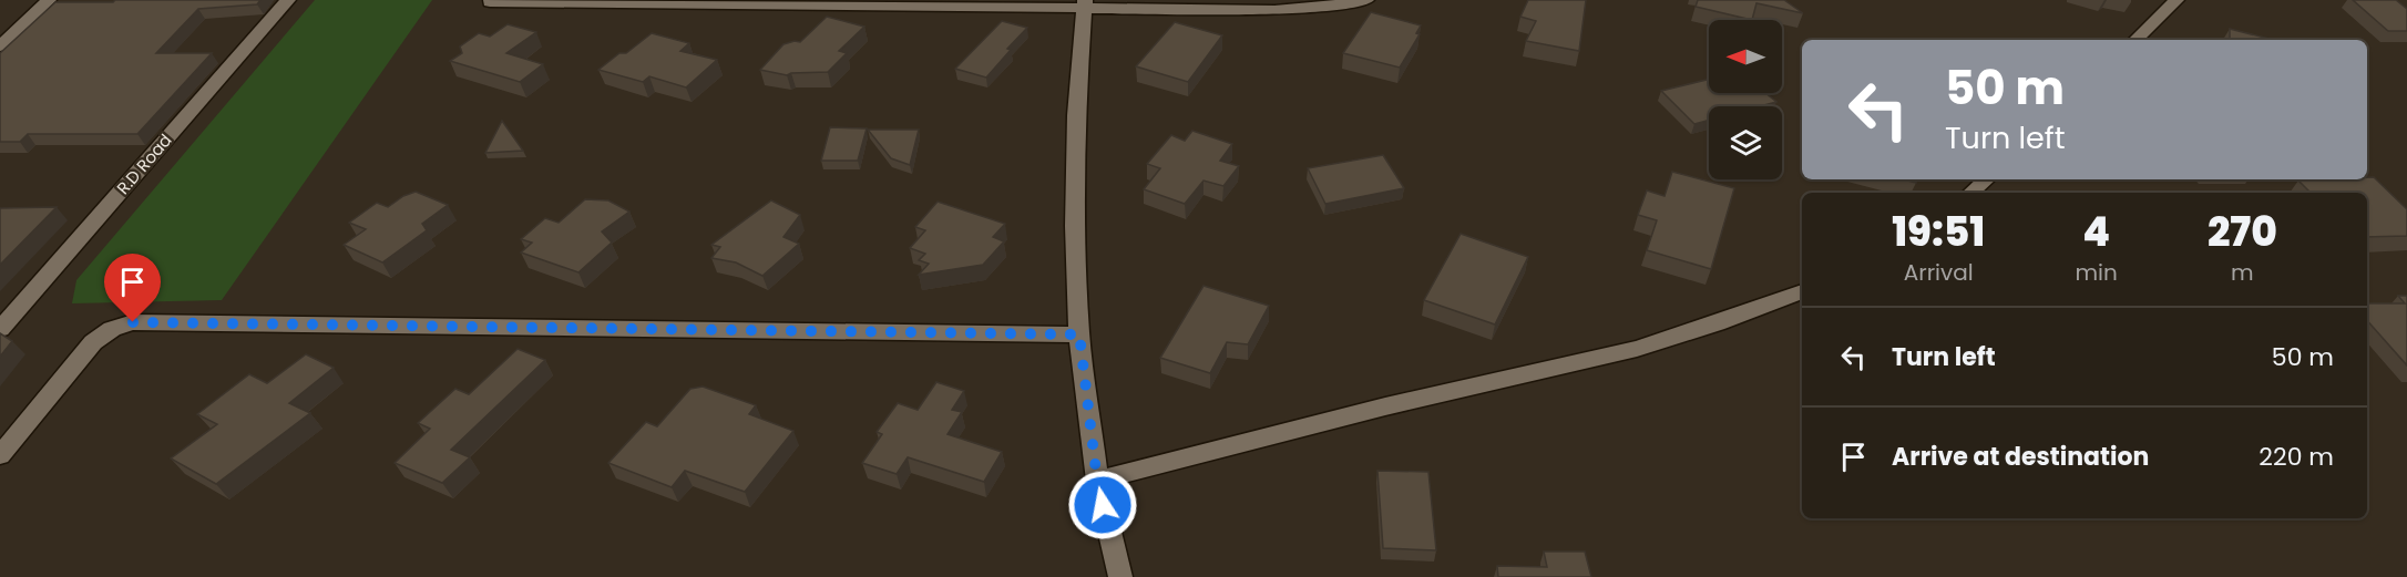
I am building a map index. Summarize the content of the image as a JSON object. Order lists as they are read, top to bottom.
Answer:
{
  "streets": {
    "street": ["R.D Road"]
  },
  "north": "left",
  "page": {
    "turn": ["50 m", "Turn left"],
    "eta": [
      "19:51",
      "Arrival",
      "4",
      "min",
      "270",
      "m"
    ],
    "list": [
      {
        "name": "Turn left",
        "value": "50 m"
      },
      {
        "name": "Arrive at destination",
        "value": "220 m"
      }
    ]
  }
}
